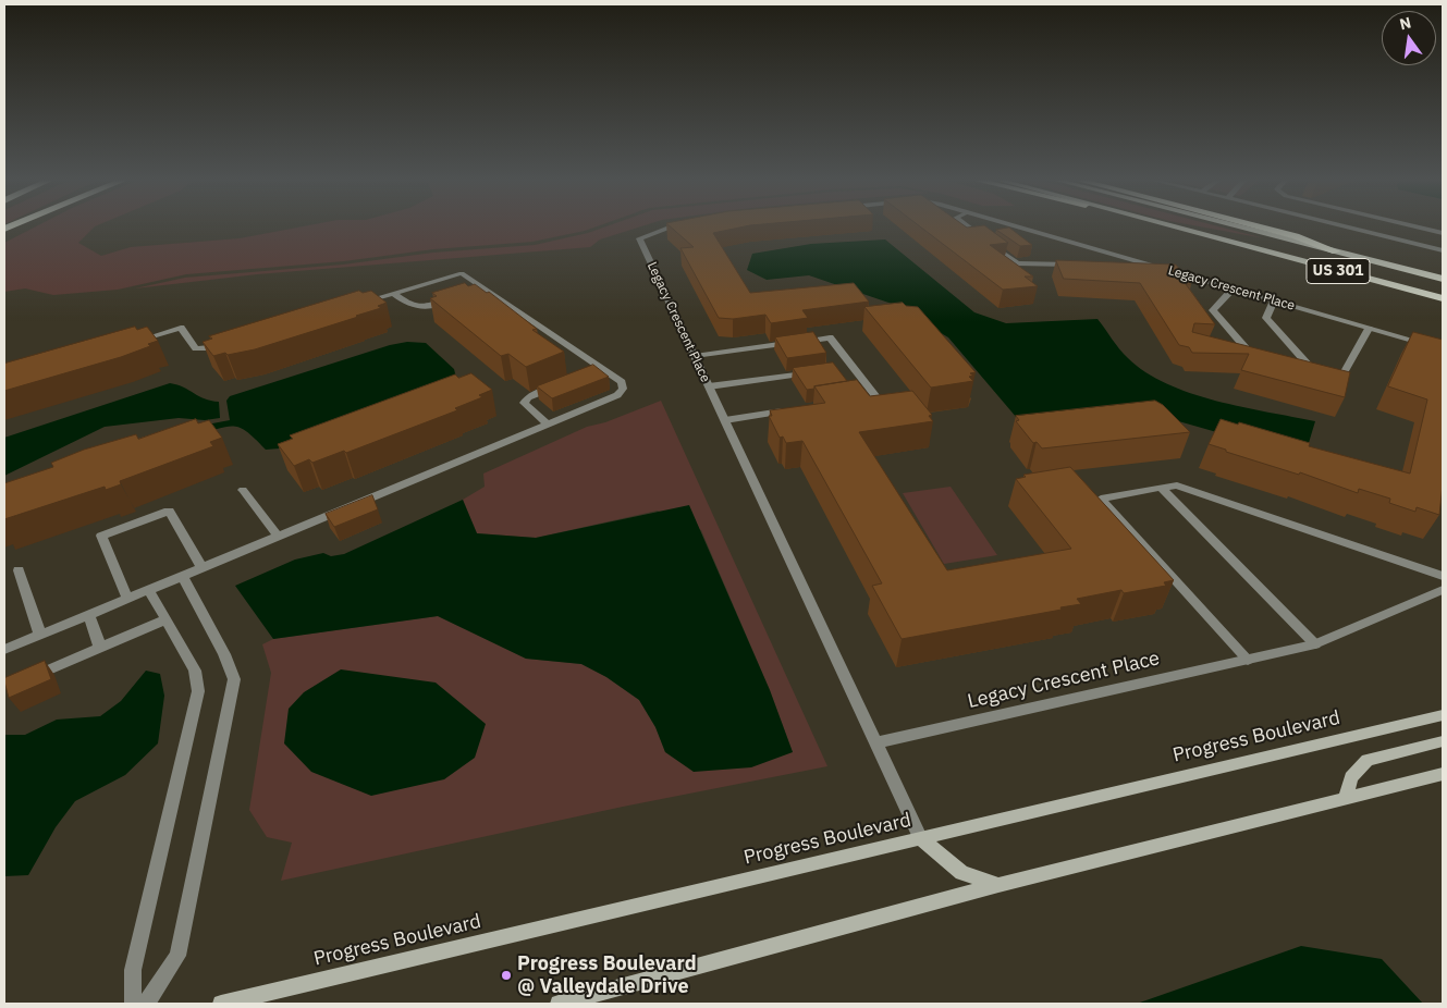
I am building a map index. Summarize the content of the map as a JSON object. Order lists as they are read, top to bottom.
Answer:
{
  "streets": {
    "main road": ["US 301", "Progress Boulevard"],
    "street": ["Legacy Crescent Place"]
  },
  "crossings": [
    ["Legacy Crescent Place", "Progress Boulevard"]
  ],
  "places": ["Progress Boulevard @ Valleydale Drive"],
  "north": "top"
}
